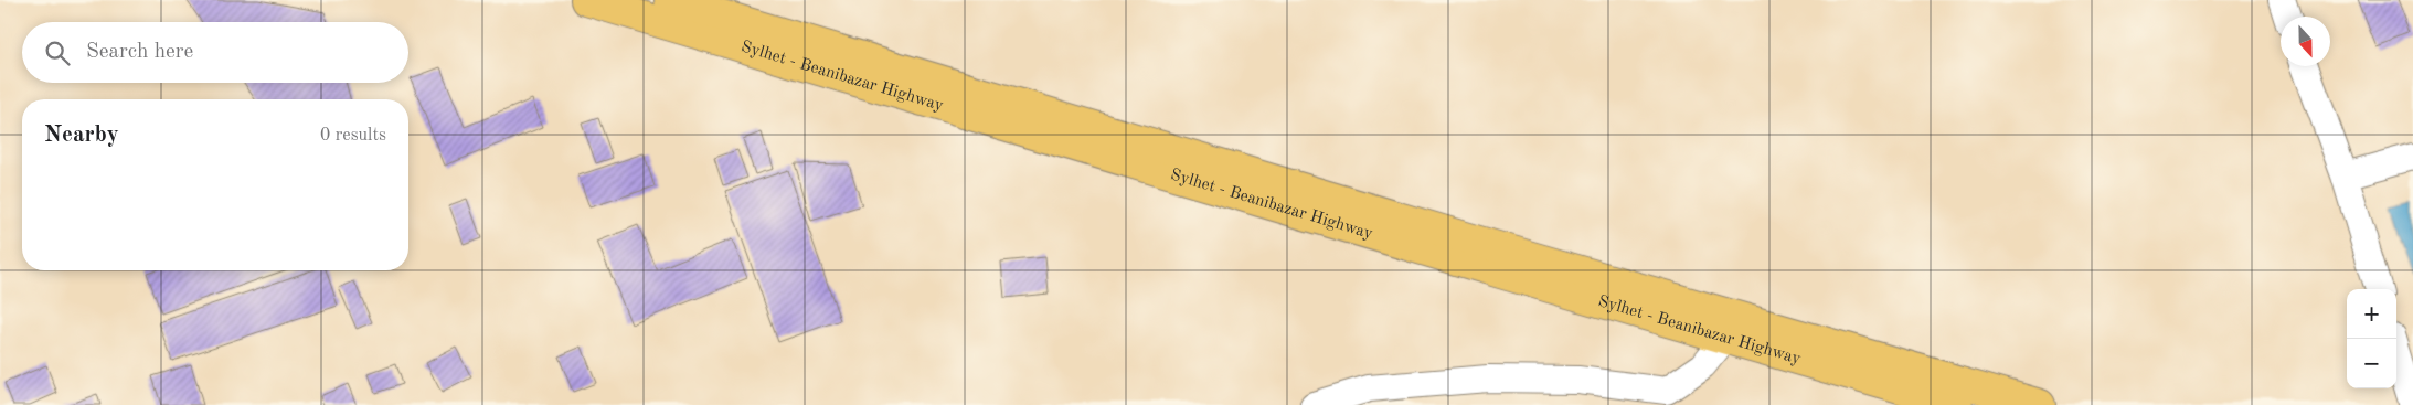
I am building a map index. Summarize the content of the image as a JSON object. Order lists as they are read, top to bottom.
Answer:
{
  "streets": {
    "main road": ["Sylhet - Beanibazar Highway"]
  },
  "north": "bottom",
  "page": {
    "search": "Search here",
    "heading": ["Nearby", "0 results"],
    "map_buttons": ["+", "−"]
  }
}
